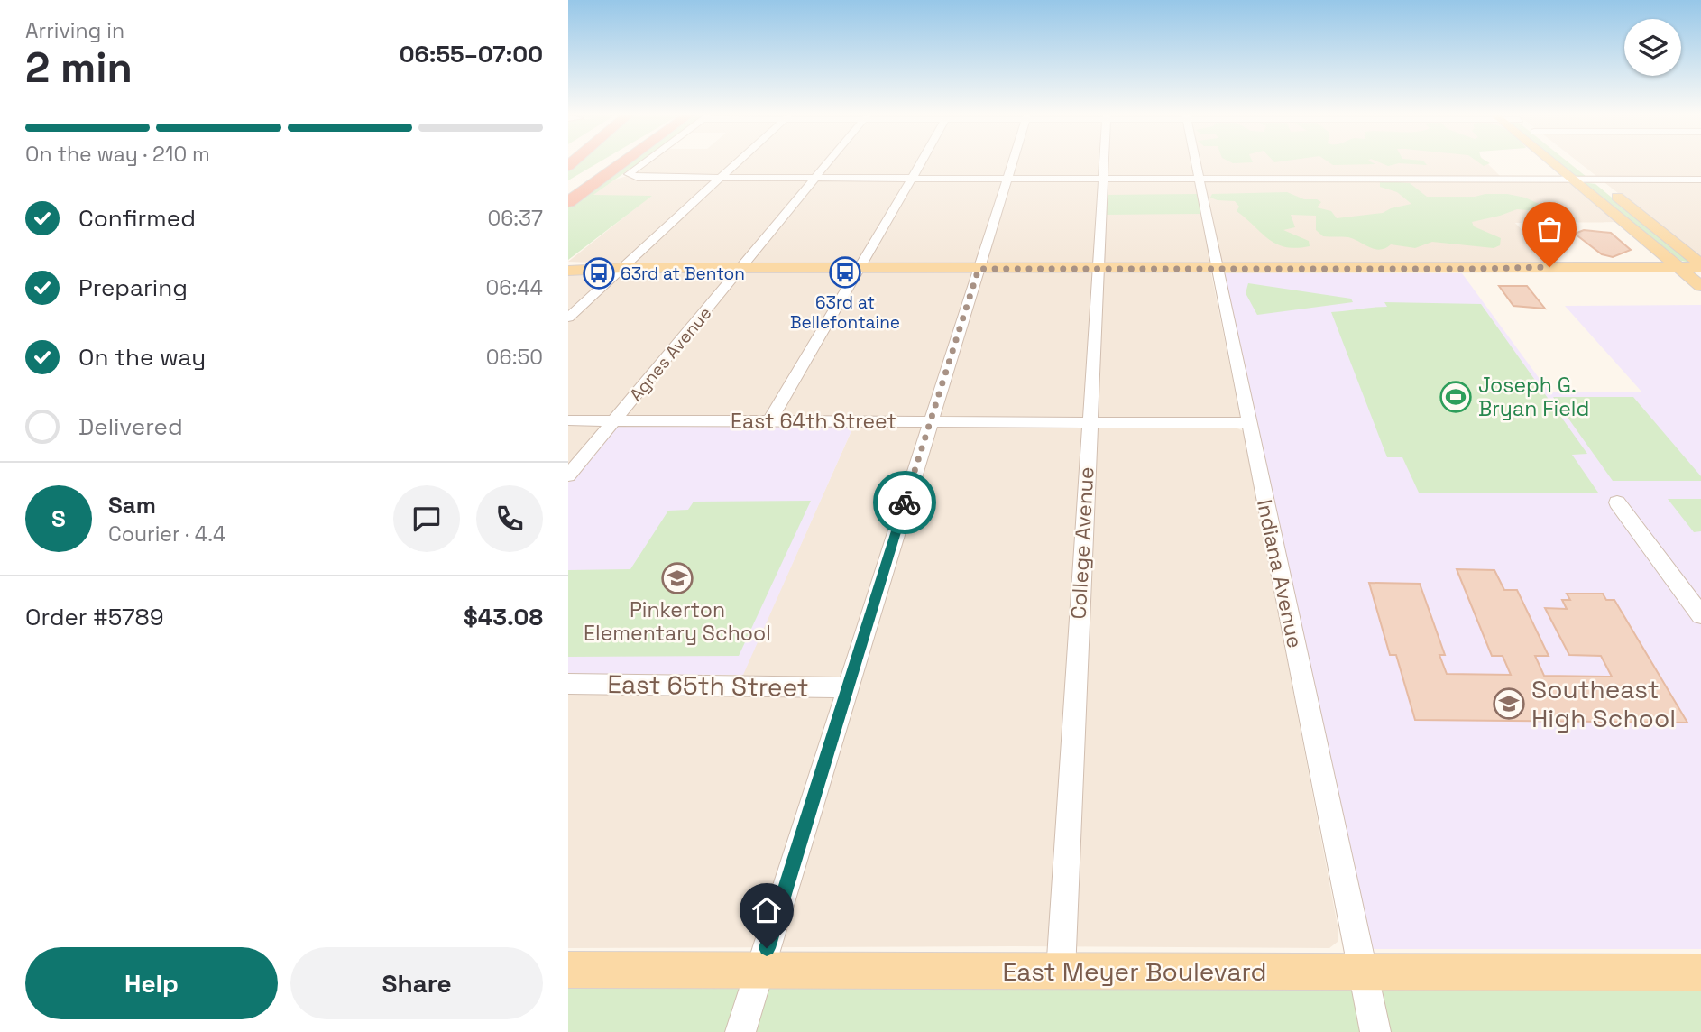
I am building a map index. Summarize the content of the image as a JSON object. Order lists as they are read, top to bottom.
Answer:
{
  "streets": {
    "main road": ["East Meyer Boulevard"],
    "street": [
      "Agnes Avenue",
      "East 64th Street",
      "College Avenue",
      "Indiana Avenue",
      "East 65th Street"
    ]
  },
  "crossings": [
    ["Agnes Avenue", "East 64th Street"],
    ["East 64th Street", "College Avenue"],
    ["East 64th Street", "Indiana Avenue"],
    ["College Avenue", "East Meyer Boulevard"],
    ["Indiana Avenue", "East Meyer Boulevard"]
  ],
  "places": {
    "bus stop": ["63rd at Bellefontaine", "63rd at Benton"],
    "sports": ["Joseph G. Bryan Field"],
    "school or university": ["Pinkerton Elementary School", "Southeast High School"]
  },
  "page": {
    "heading": ["2 min", "Arriving in", "06:55–07:00"],
    "panel": [
      "Sam",
      "Courier · 4.4",
      "Order #5789",
      "$43.08"
    ],
    "bar": "On the way · 210 m",
    "list": [
      ["Confirmed", "06:37"],
      ["Preparing", "06:44"],
      ["On the way", "06:50"],
      "Delivered"
    ],
    "round": "S",
    "buttons": ["Help", "Share"]
  }
}
